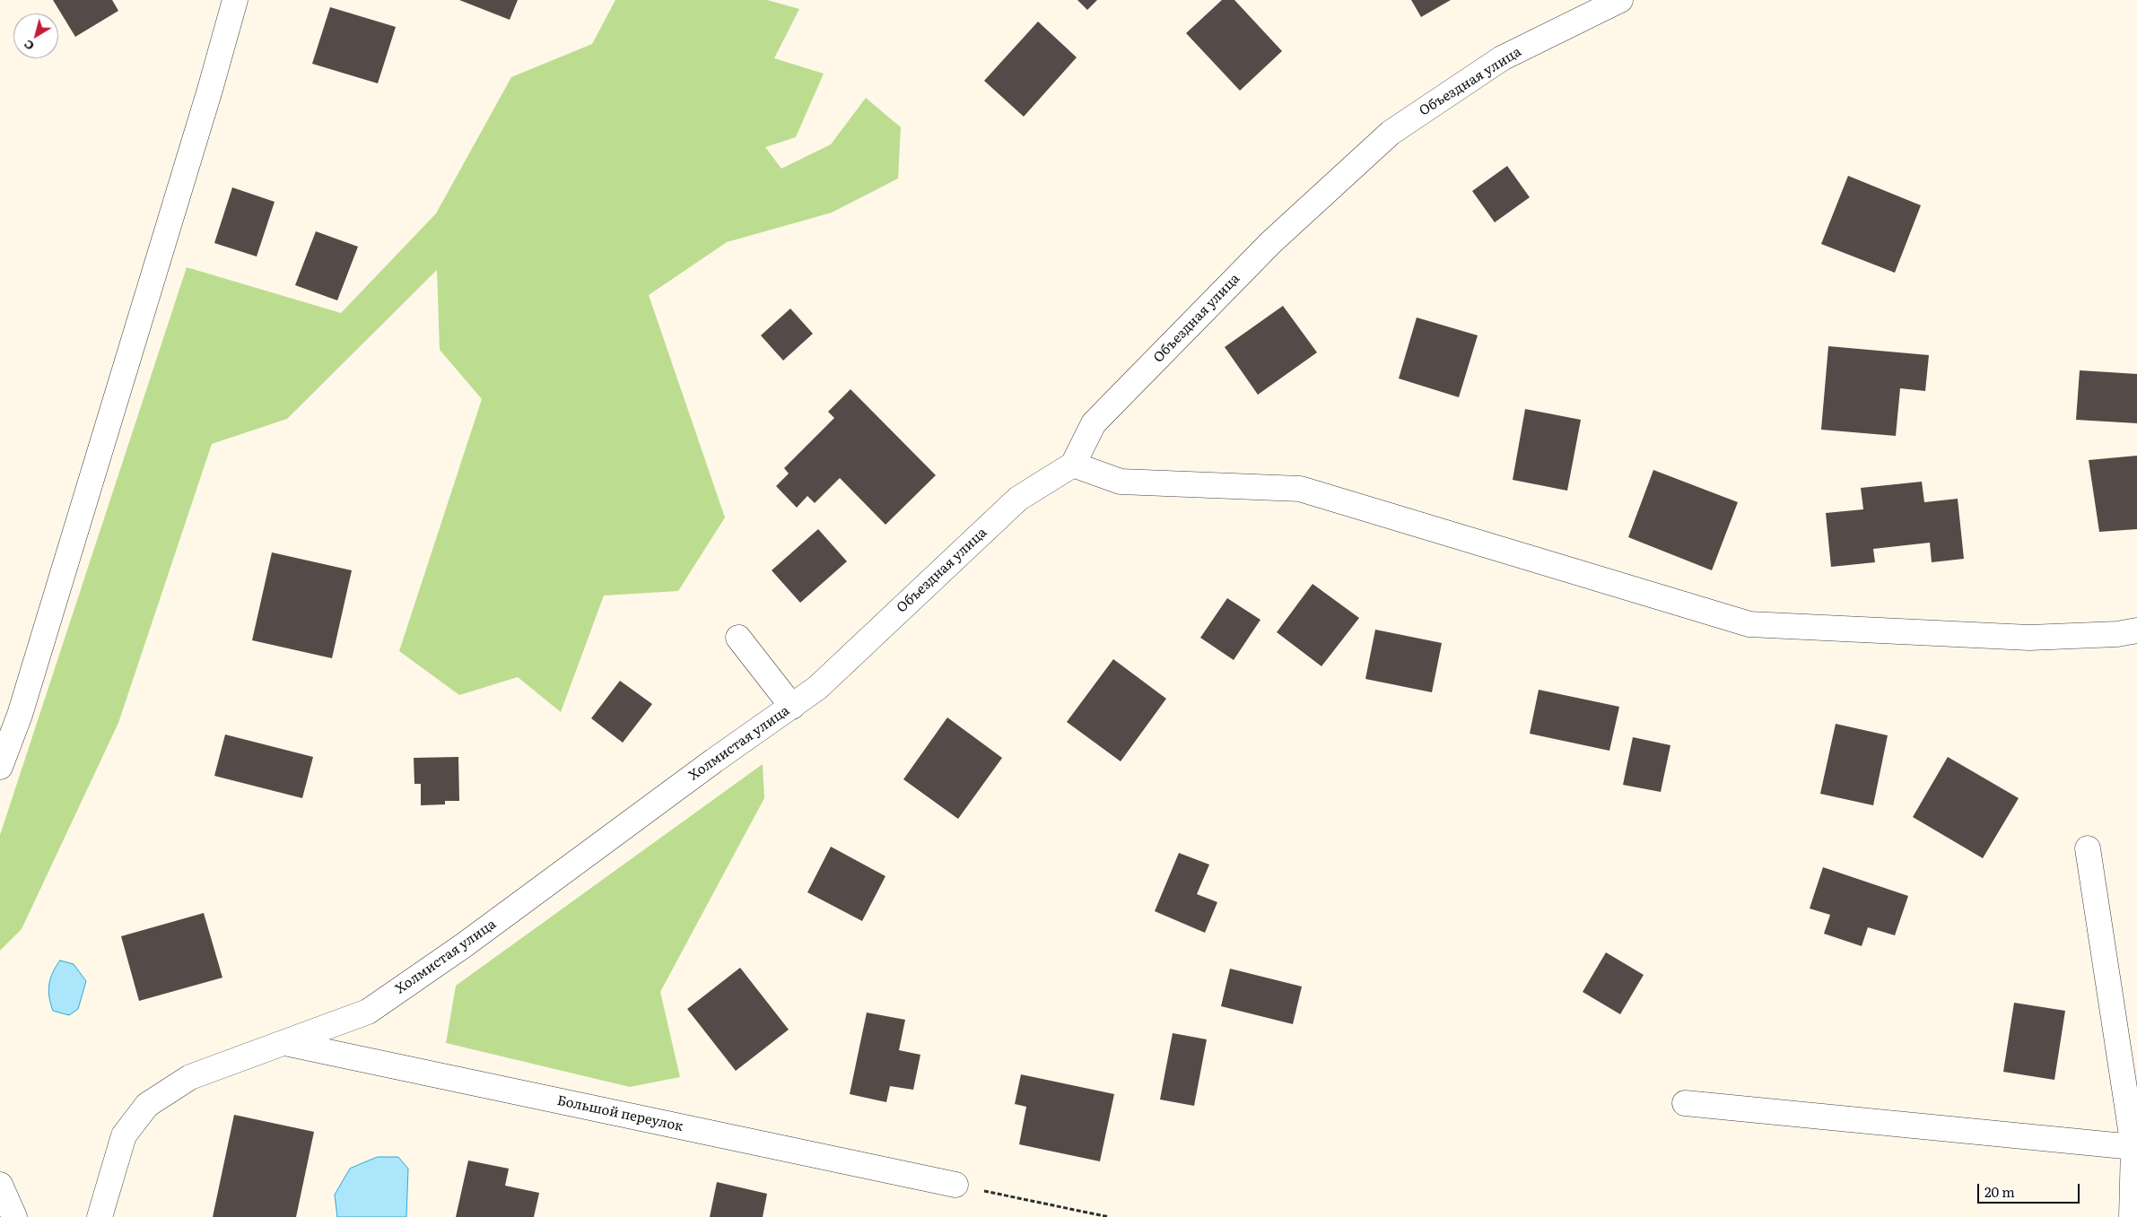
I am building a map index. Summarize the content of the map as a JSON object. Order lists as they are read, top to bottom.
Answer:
{
  "streets": {
    "street": ["Объездная улица", "Холмистая улица", "Большой переулок"]
  },
  "crossings": [
    ["Объездная улица", "Холмистая улица"],
    ["Холмистая улица", "Большой переулок"]
  ],
  "scale_bar": "20 m",
  "north": "bottom left"
}
